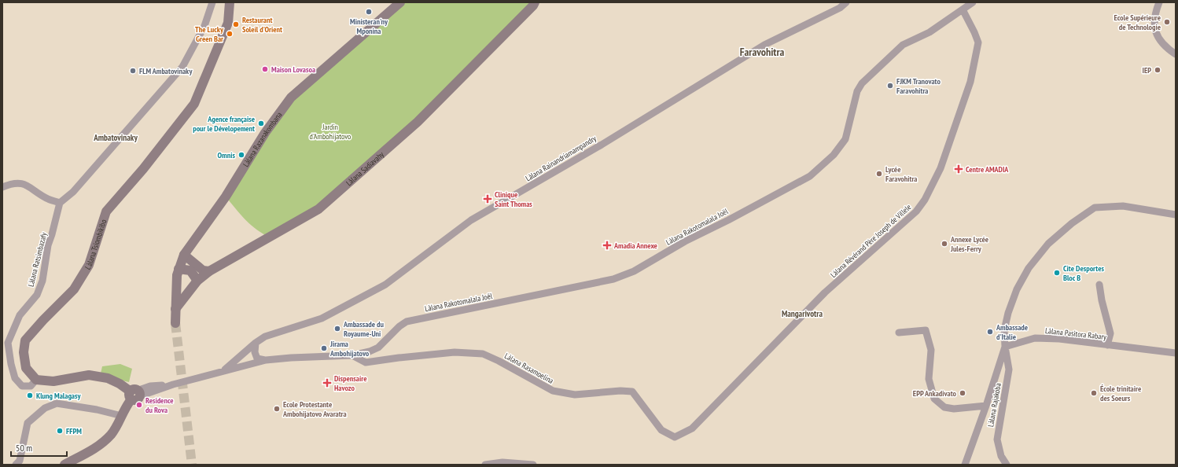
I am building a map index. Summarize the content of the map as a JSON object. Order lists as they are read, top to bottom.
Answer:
{
  "streets": {
    "main road": ["Làlana Razanakombana", "Làlana Sadiavahy", "Làlana Tsiombikibo"],
    "street": [
      "Làlana Rainandriamampandry",
      "Làlana Rakotomalala Joël",
      "Làlana Révérand Père Joseph de Villele",
      "Làlana Ratsimbazafy",
      "Làlana Pasitora Rabary",
      "Làlana Rasamoelina",
      "Làlana Rajakoba"
    ]
  },
  "crossings": [
    ["Làlana Razanakombana", "Làlana Sadiavahy"],
    ["Làlana Rainandriamampandry", "Làlana Rakotomalala Joël"],
    ["Làlana Rakotomalala Joël", "Làlana Révérand Père Joseph de Villele"],
    ["Làlana Rakotomalala Joël", "Làlana Rasamoelina"],
    ["Làlana Révérand Père Joseph de Villele", "Làlana Rasamoelina"],
    ["Làlana Tsiombikibo", "Làlana Ratsimbazafy"],
    ["Làlana Pasitora Rabary", "Làlana Rajakoba"]
  ],
  "districts": ["Faravohitra", "Ambatovinaky", "Mangarivotra"],
  "parks": ["Jardin d'Ambohijatovo"],
  "places": {
    "other": [
      "Ministeran'ny Mponina",
      "Ecole Supérieure de Technologie",
      "Restaurant Soleil d'Orient",
      "The Lucky Green Bar",
      "Maison Lovasoa",
      "IEP",
      "FLM Ambatovinaky",
      "FJKM Tranovato Faravohitra",
      "Agence française pour le Dévelopement",
      "Omnis",
      "Lycée Faravohitra",
      "Annexe Lycée Jules-Ferry",
      "Cite Desportes Bloc B",
      "Ambassade du Royaume-Uni",
      "Ambassade d'Italie",
      "Jirama Ambohijatovo",
      "EPP Ankadivato",
      "École trinitaire des Soeurs",
      "Klung Malagasy",
      "Residence du Rova",
      "Ecole Protestante Ambohijatovo Avaratra",
      "FFPM"
    ],
    "health": [
      "Centre AMADIA",
      "Clinique Saint Thomas",
      "Amadia Annexe",
      "Dispensaire Havozo"
    ]
  },
  "scale_bar": "50 m"
}
